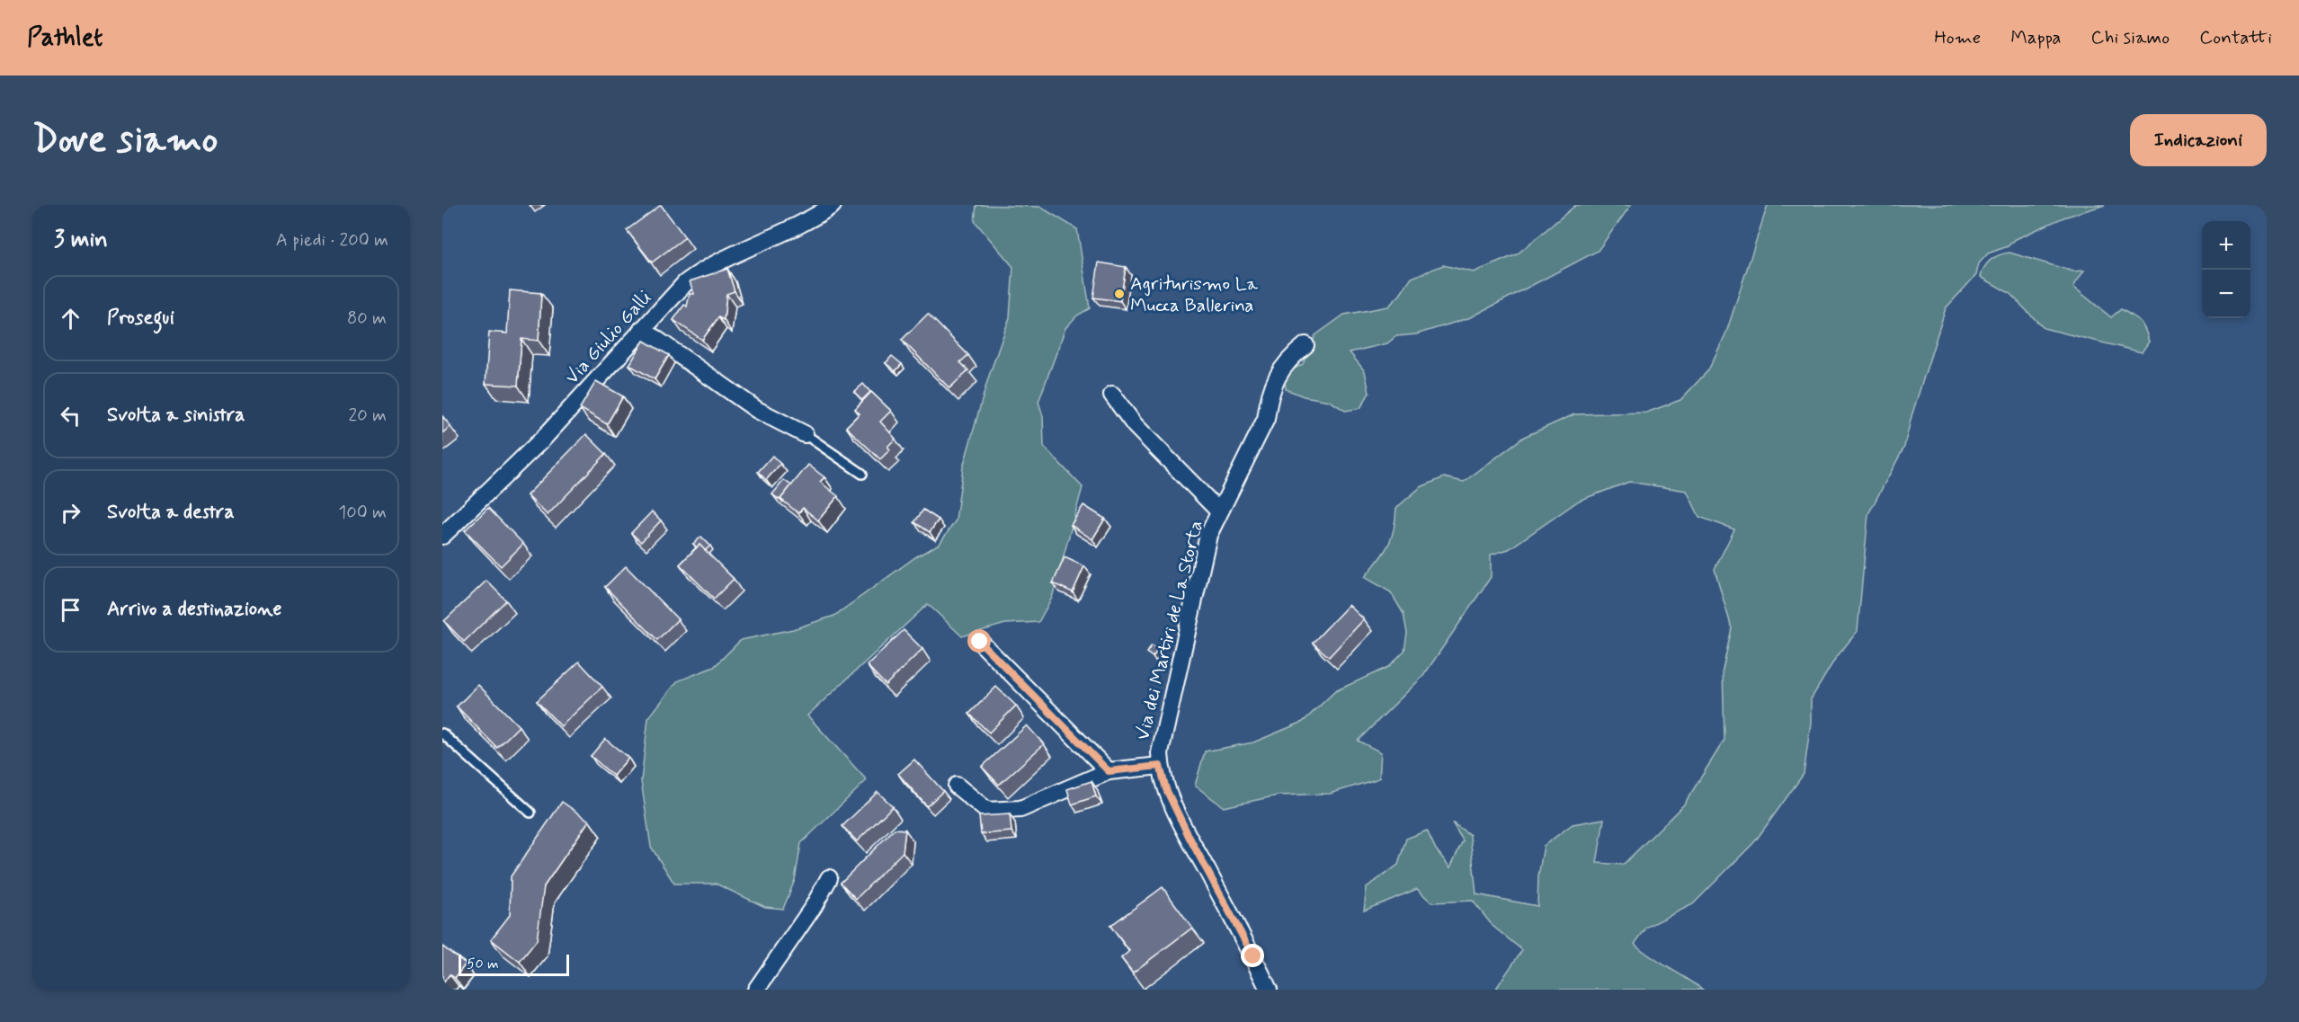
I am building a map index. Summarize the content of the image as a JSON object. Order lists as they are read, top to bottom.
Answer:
{
  "streets": {
    "street": ["Via Giulio Galli", "Via dei Martiri de La Storta"]
  },
  "places": ["Agriturismo La Mucca Ballerina"],
  "scale_bar": "50 m",
  "page": {
    "header": "Pathlet",
    "nav": [
      "Home",
      "Mappa",
      "Chi siamo",
      "Contatti"
    ],
    "buttons": "Indicazioni",
    "title": "Dove siamo",
    "heading": ["3 min", "A piedi · 200 m"],
    "map_buttons": ["+", "−"],
    "list": [
      ["Prosegui", "80 m"],
      ["Svolta a sinistra", "20 m"],
      ["Svolta a destra", "100 m"],
      "Arrivo a destinazione"
    ],
    "scale": "50 m"
  }
}
